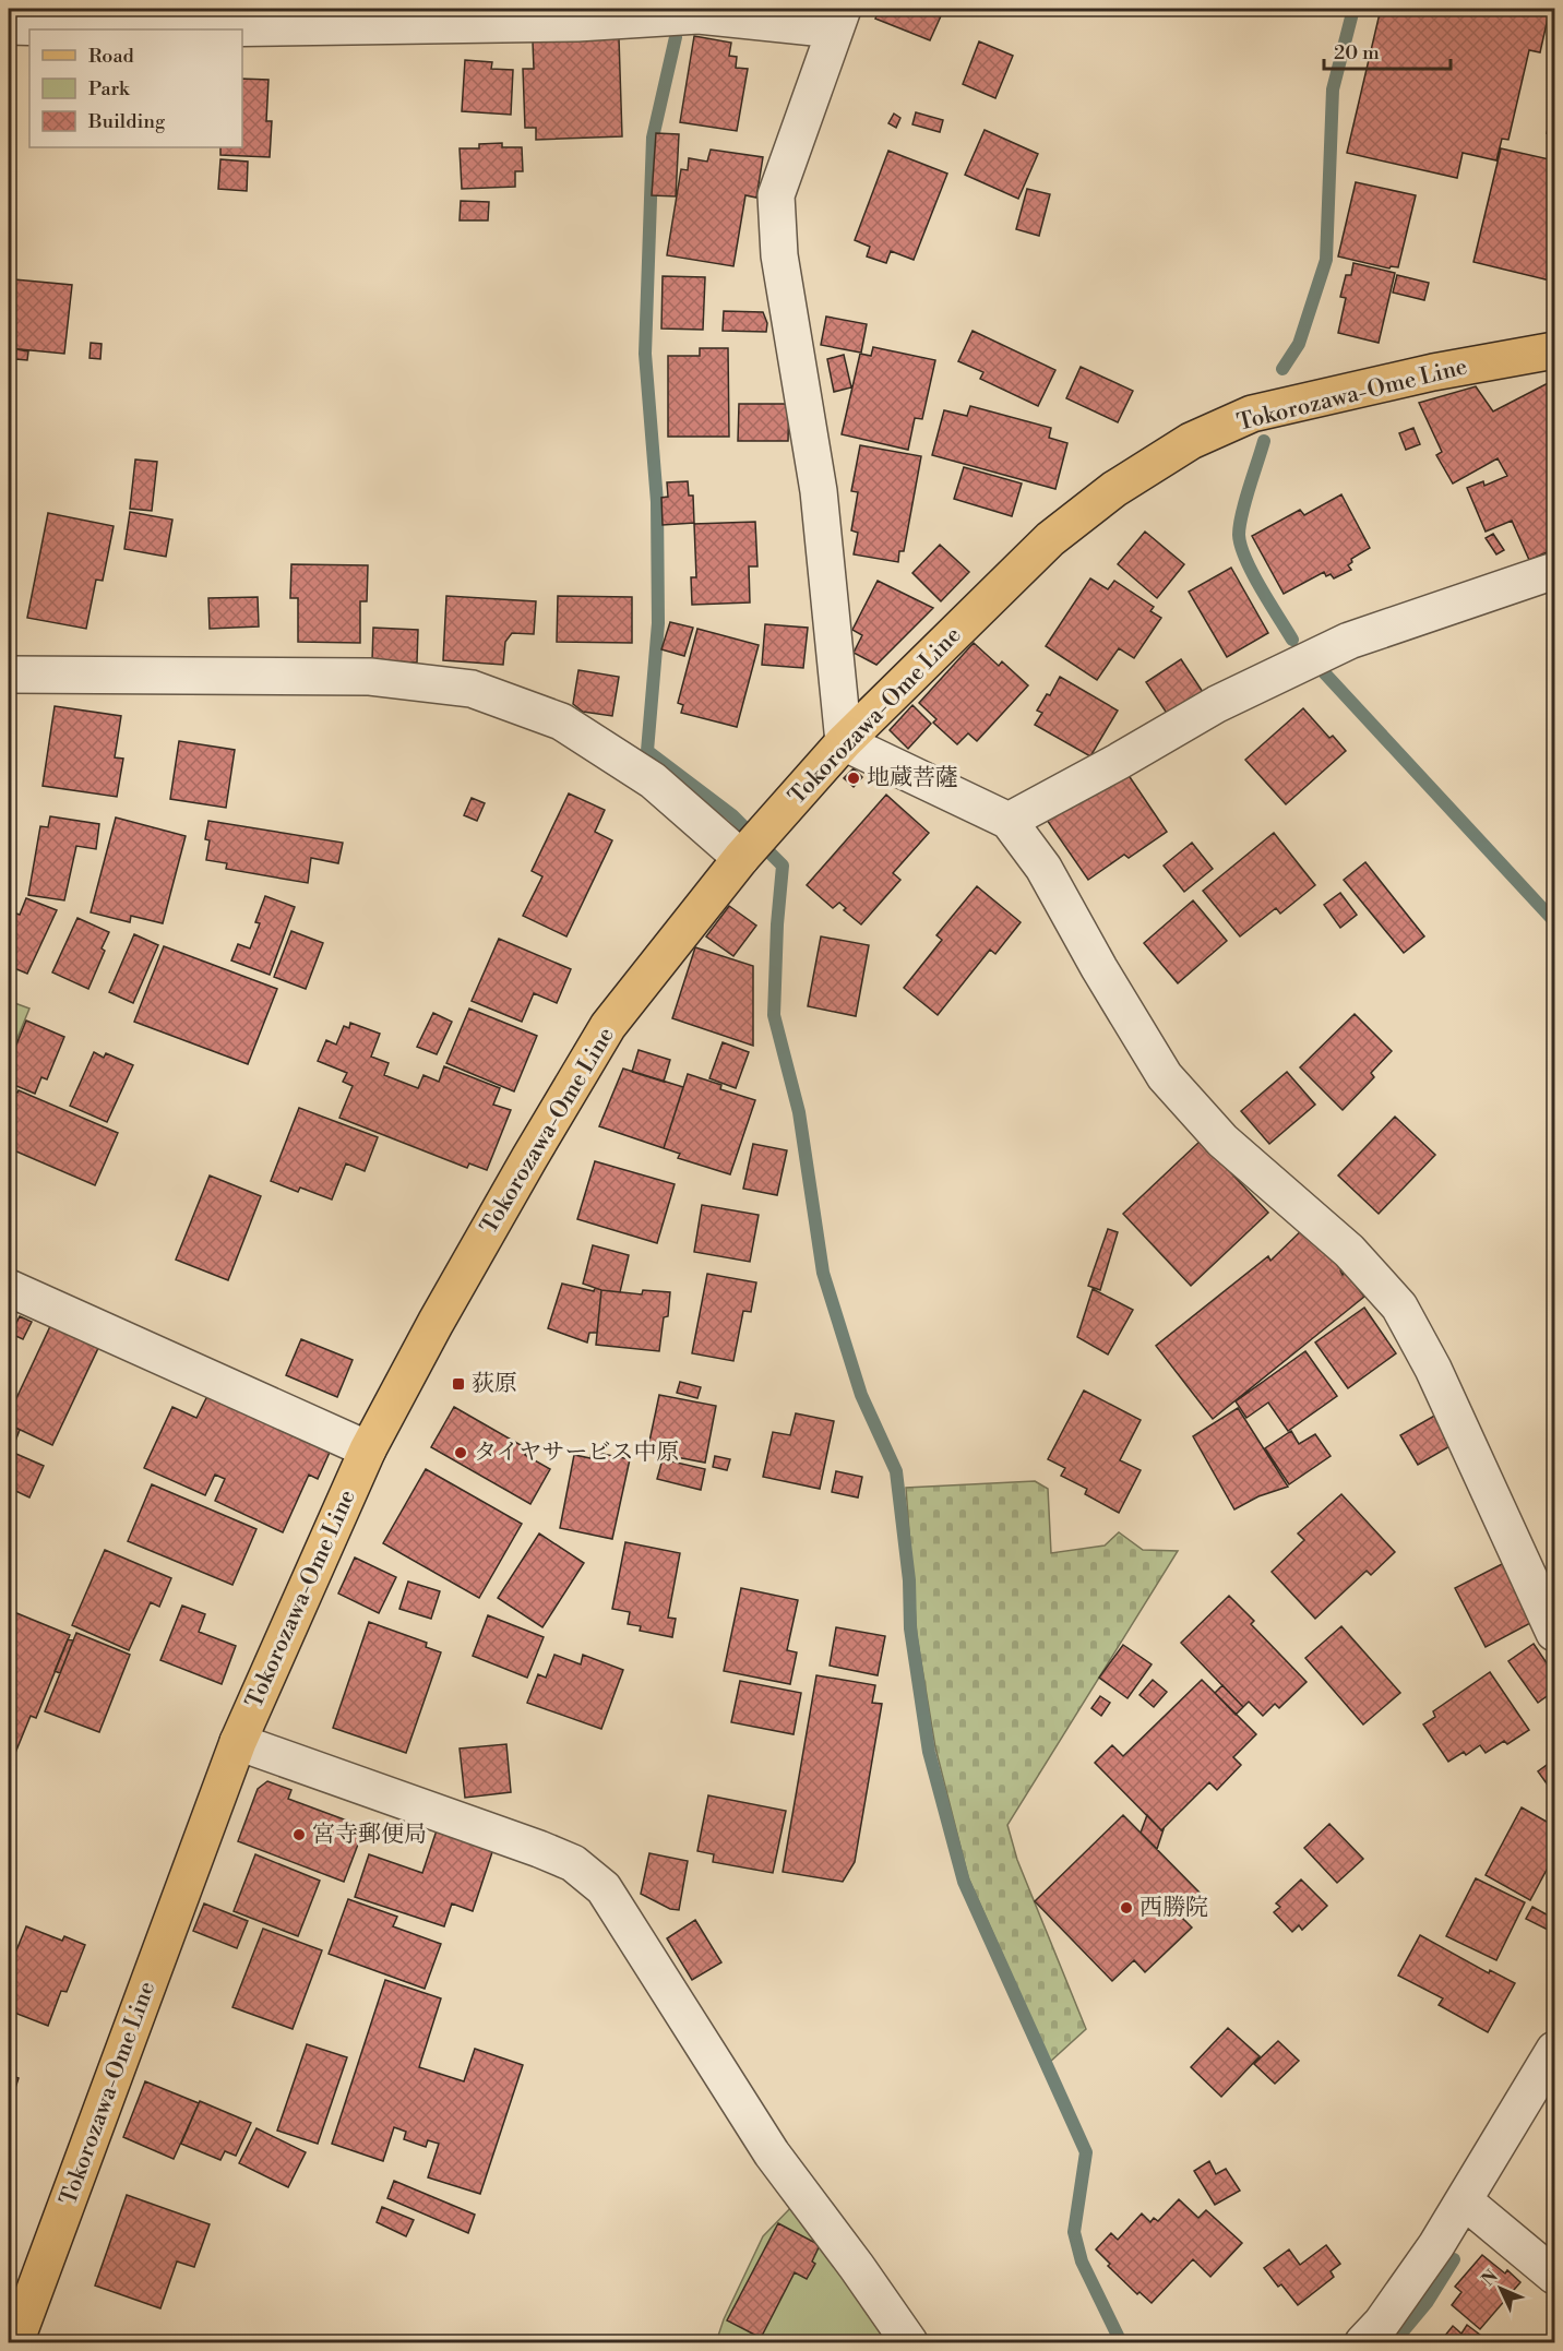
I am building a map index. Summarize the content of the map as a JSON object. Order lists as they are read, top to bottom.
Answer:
{
  "streets": {
    "main road": ["Tokorozawa-Ome Line"]
  },
  "places": {
    "other": [
      "地蔵菩薩",
      "タイヤサービス中原",
      "宮寺郵便局",
      "西勝院"
    ],
    "transit": ["荻原"]
  },
  "legend": ["Road", "Park", "Building"],
  "scale_bar": "20 m",
  "north": "top left"
}
